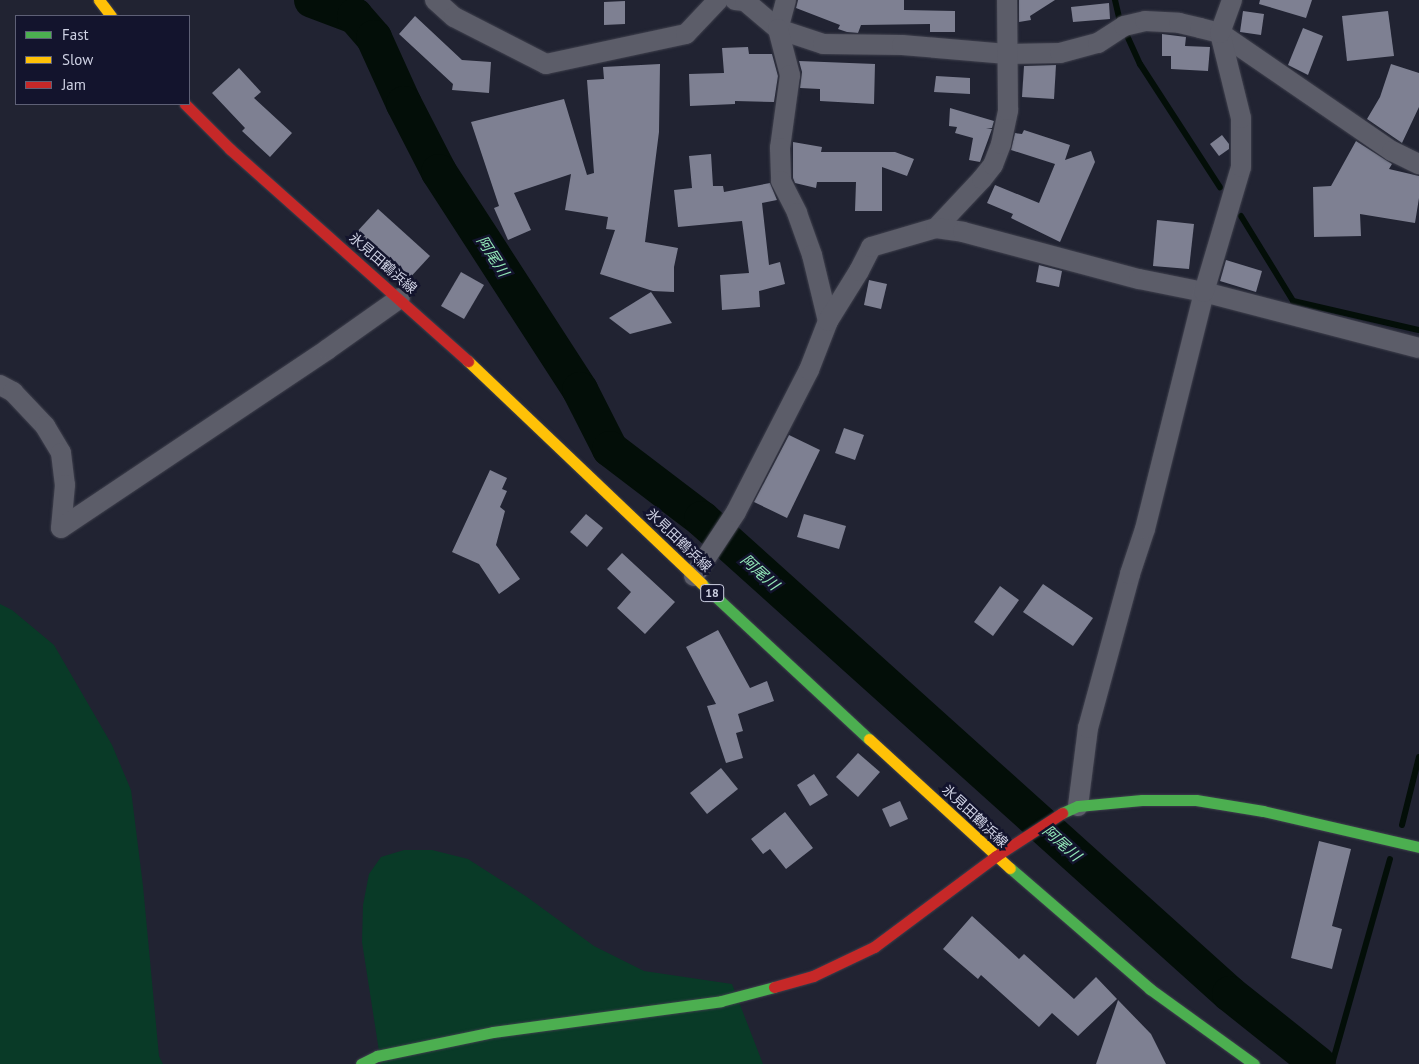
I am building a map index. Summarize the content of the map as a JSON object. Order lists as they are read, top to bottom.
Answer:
{
  "streets": {
    "main road": ["氷見田鶴浜線", "18"]
  },
  "water": ["阿尾川"],
  "legend": ["Fast", "Slow", "Jam"]
}
